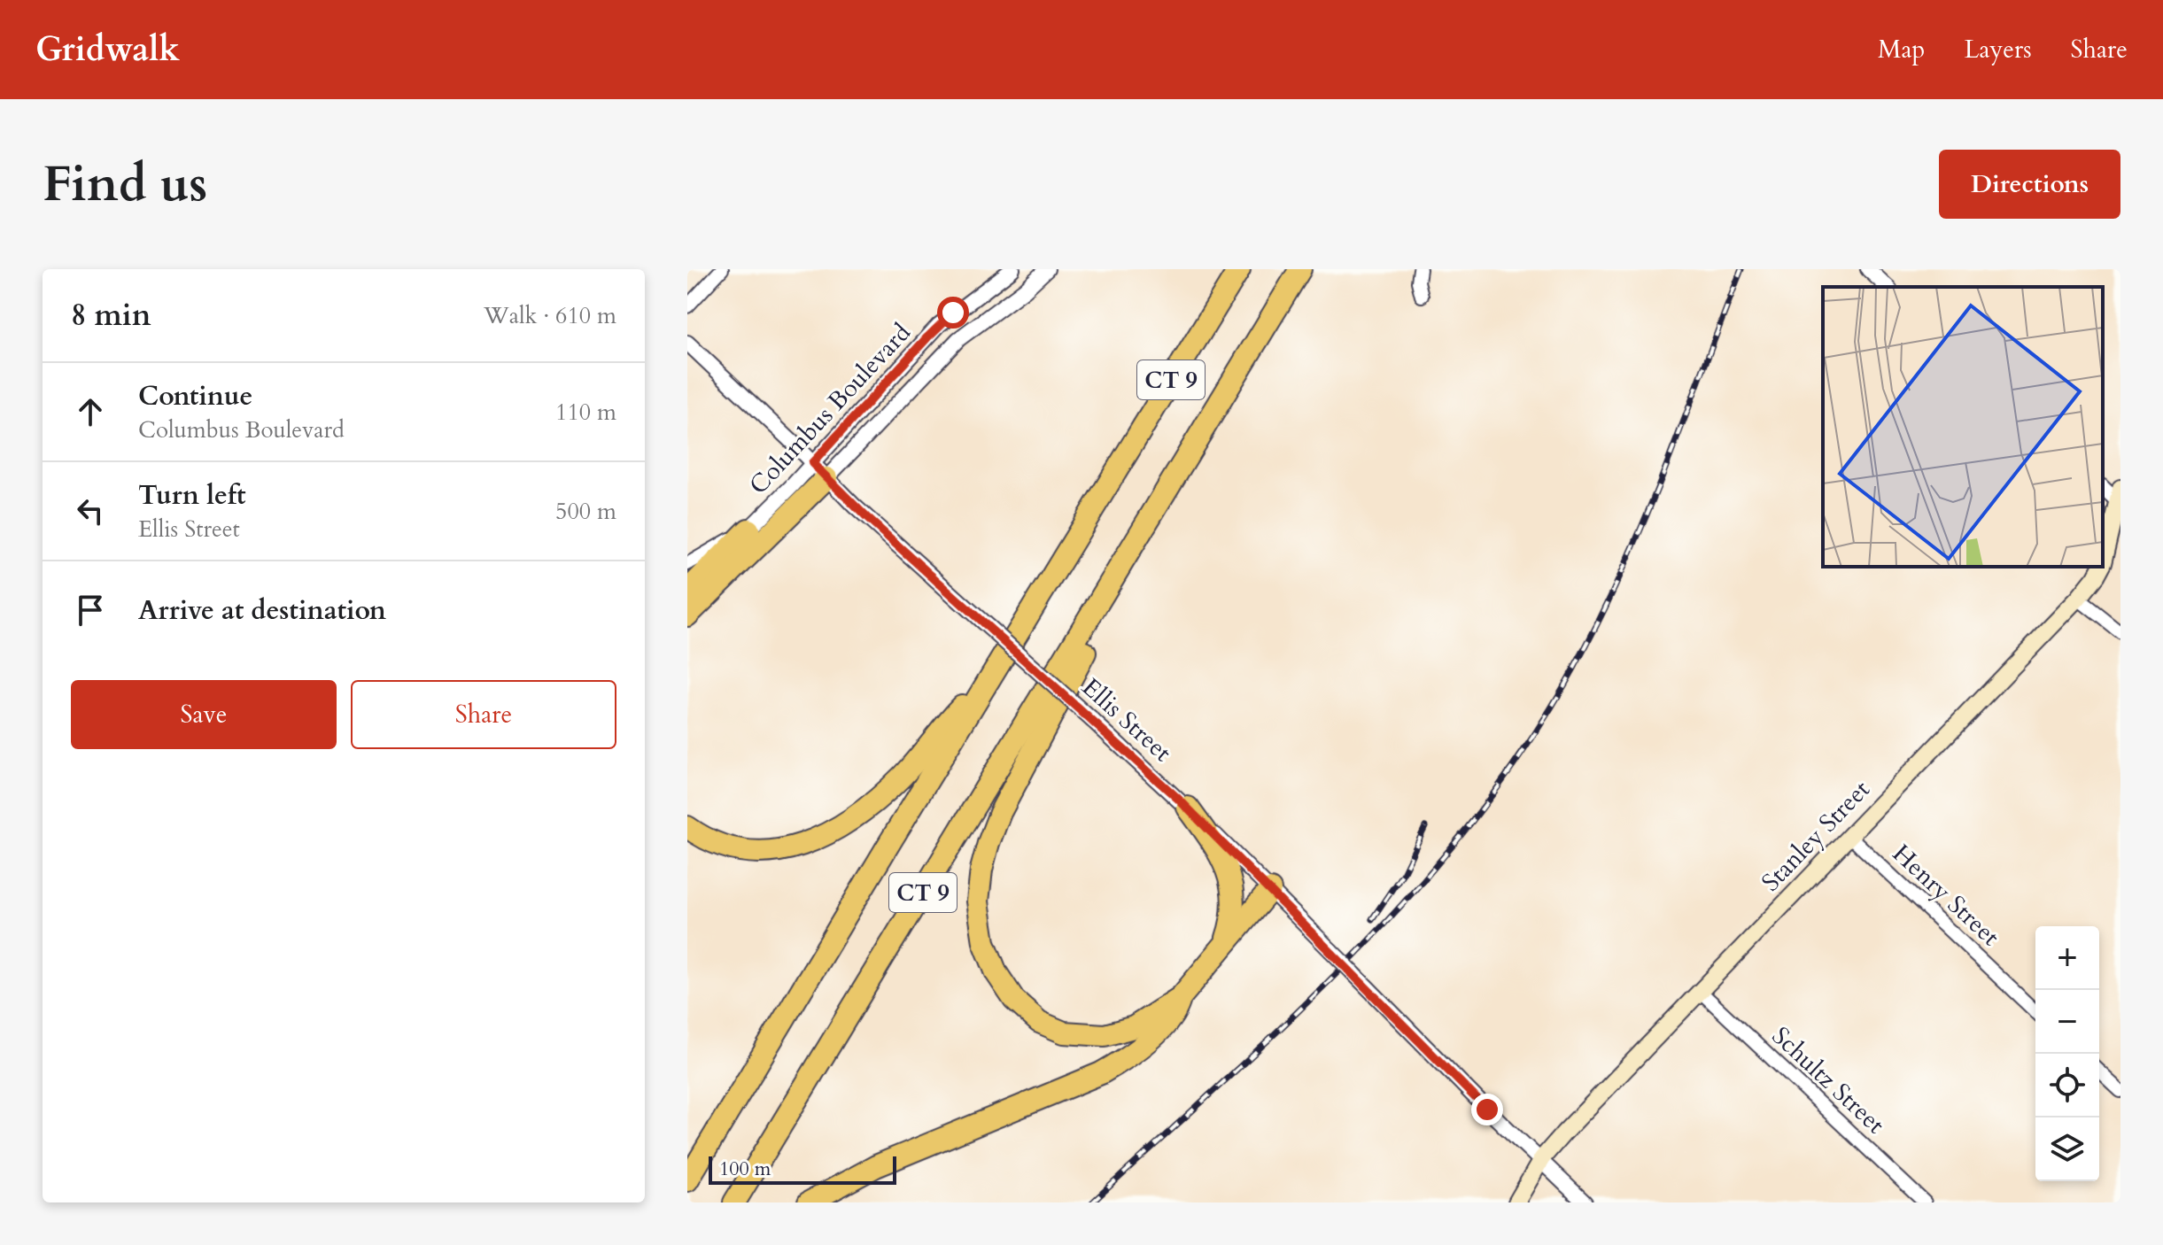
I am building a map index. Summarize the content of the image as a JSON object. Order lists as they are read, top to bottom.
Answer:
{
  "streets": {
    "highway": ["CT 9"],
    "main road": ["Stanley Street"],
    "street": [
      "Columbus Boulevard",
      "Ellis Street",
      "Henry Street",
      "Schultz Street"
    ]
  },
  "crossings": [
    ["Columbus Boulevard", "Ellis Street"],
    ["Ellis Street", "Stanley Street"],
    ["Stanley Street", "Henry Street"],
    ["Stanley Street", "Schultz Street"]
  ],
  "scale_bar": "100 m",
  "page": {
    "header": "Gridwalk",
    "nav": ["Map", "Layers", "Share"],
    "buttons": [
      "Directions",
      ["Save", "Share"]
    ],
    "title": "Find us",
    "heading": ["8 min", "Walk · 610 m"],
    "list": [
      ["Continue", "Columbus Boulevard", "110 m"],
      ["Turn left", "Ellis Street", "500 m"],
      "Arrive at destination"
    ],
    "map_buttons": ["+", "−"],
    "scale": "100 m"
  }
}
